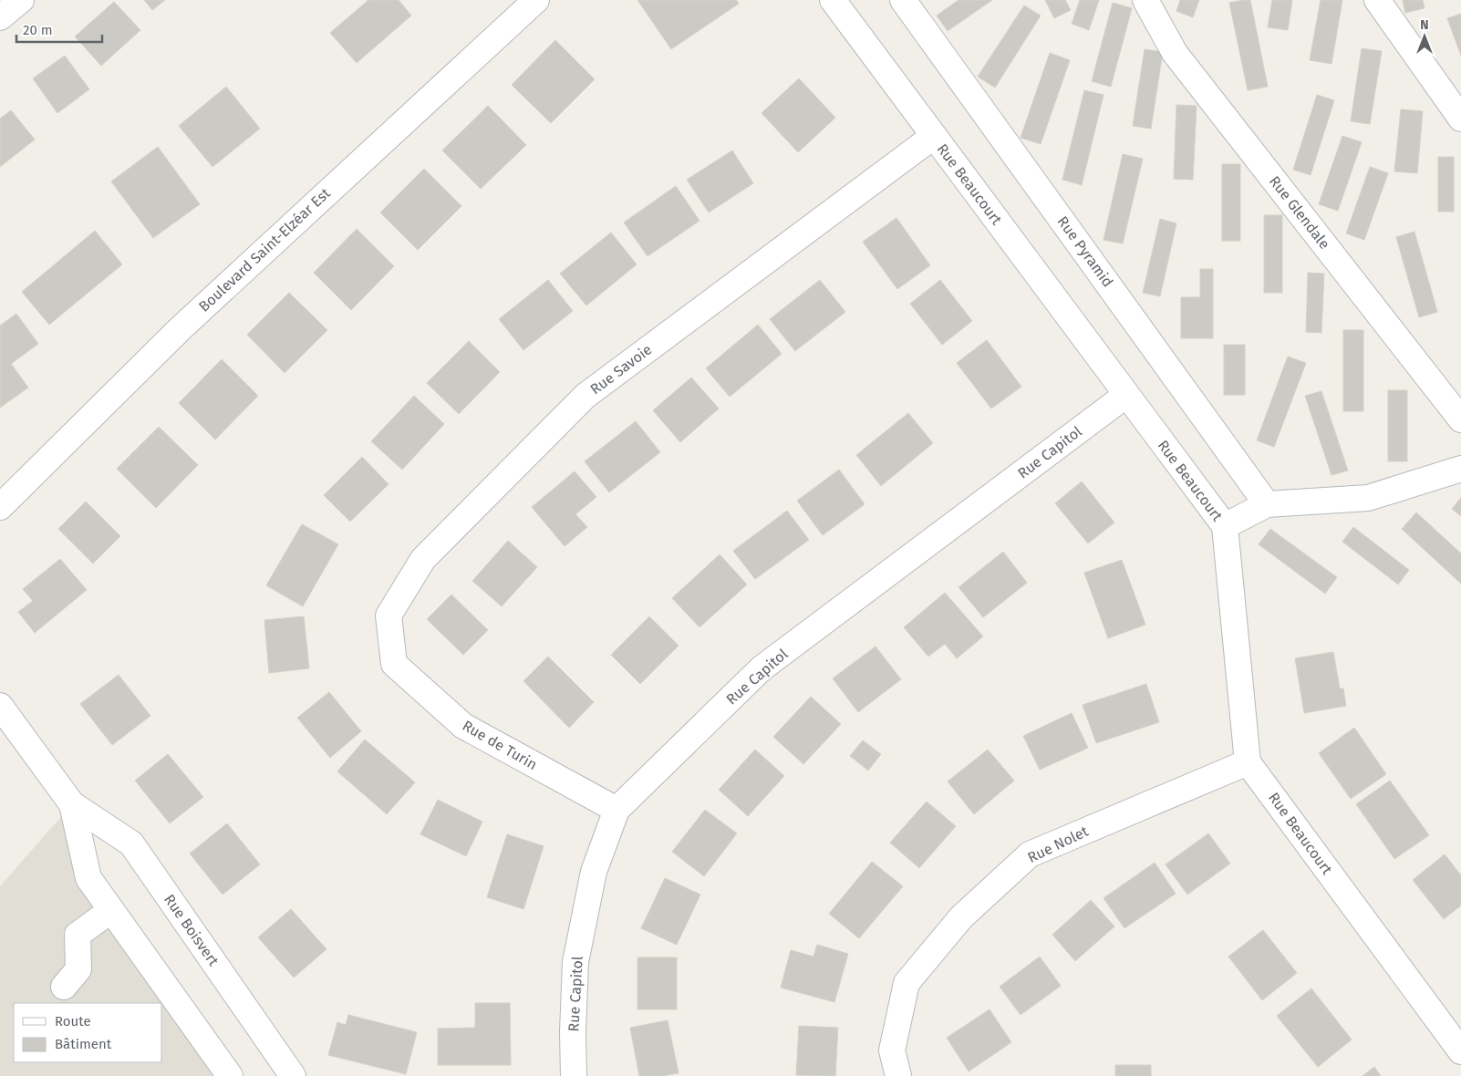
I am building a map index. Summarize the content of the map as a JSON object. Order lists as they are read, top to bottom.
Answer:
{
  "streets": {
    "street": [
      "Rue Beaucourt",
      "Rue Glendale",
      "Boulevard Saint-Elzéar Est",
      "Rue Pyramid",
      "Rue Savoie",
      "Rue Capitol",
      "Rue de Turin",
      "Rue Nolet",
      "Rue Boisvert"
    ]
  },
  "crossings": [
    ["Rue Beaucourt", "Rue Savoie"],
    ["Rue Beaucourt", "Rue Capitol"],
    ["Rue Beaucourt", "Rue Nolet"],
    ["Rue Savoie", "Rue de Turin"],
    ["Rue Capitol", "Rue de Turin"]
  ],
  "legend": ["Route", "Bâtiment"],
  "scale_bar": "20 m",
  "north": "top"
}
